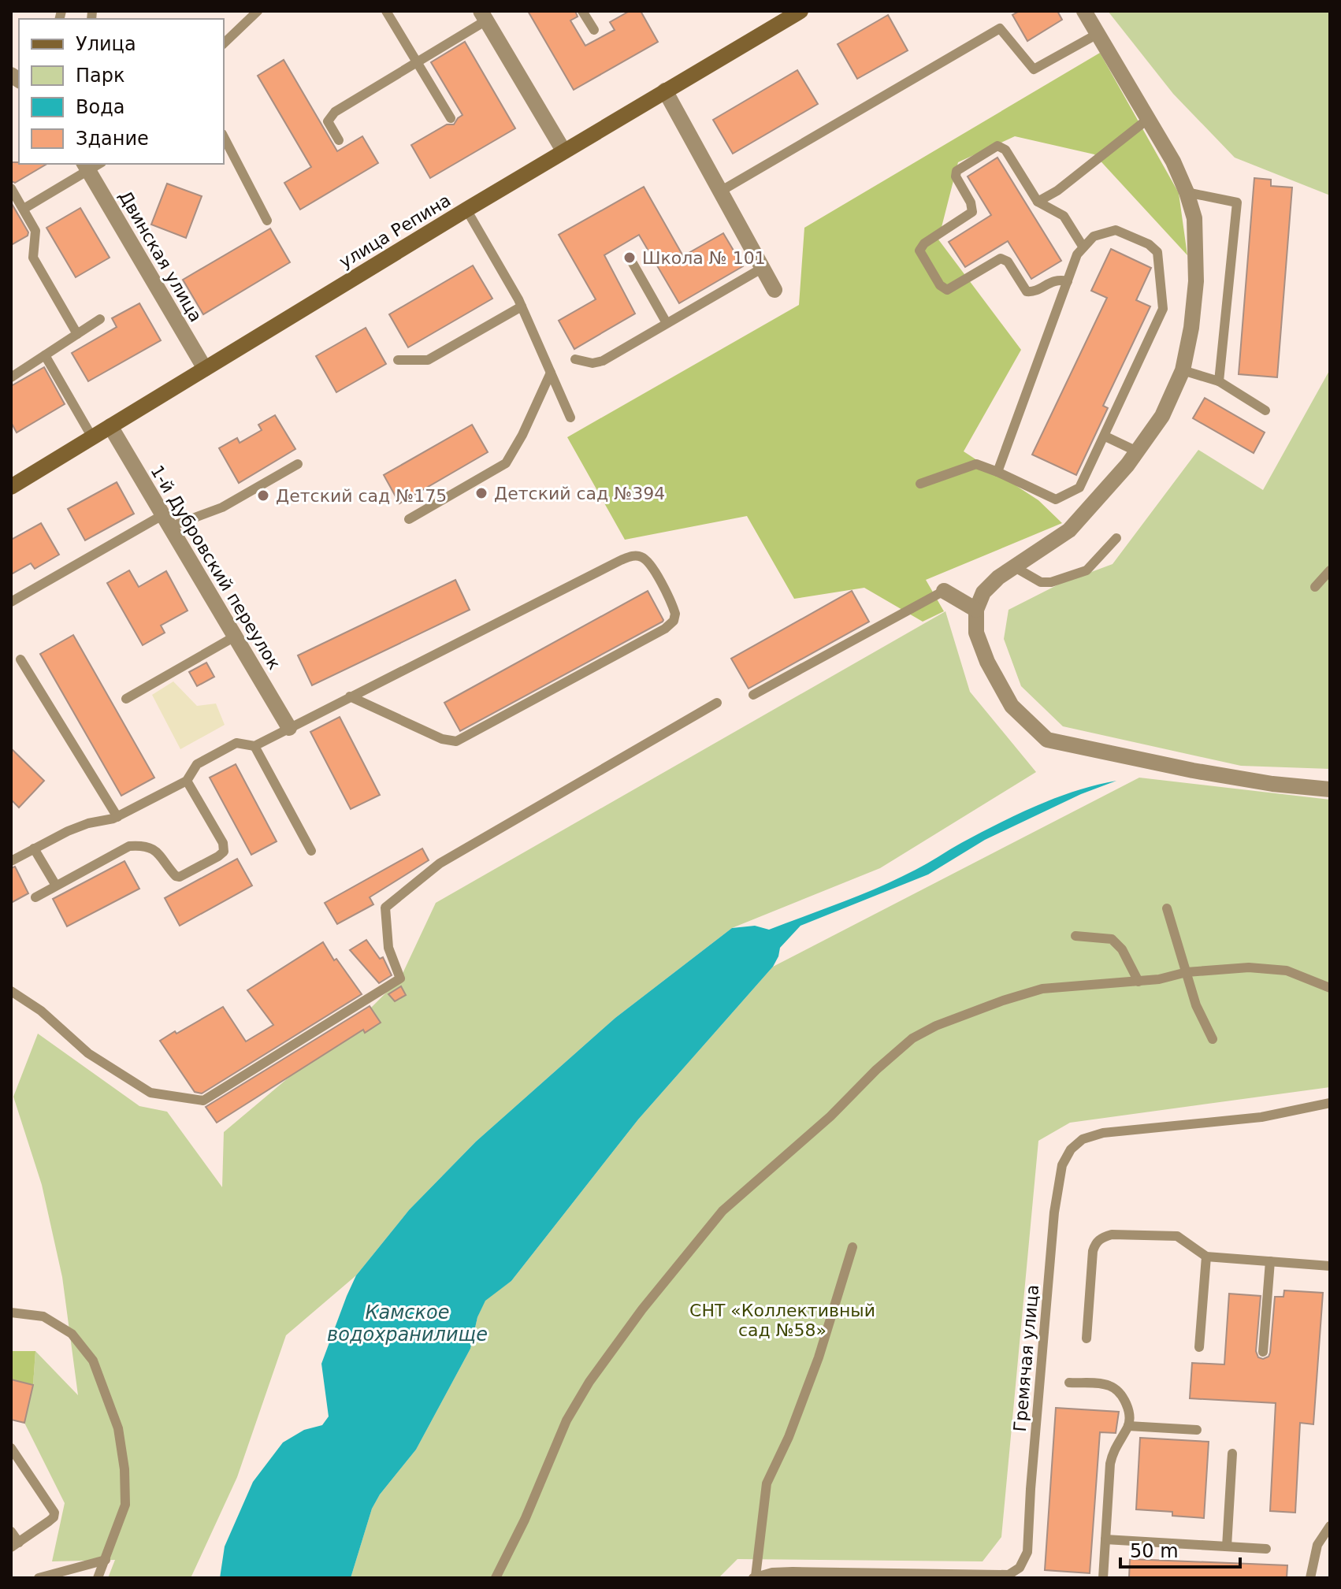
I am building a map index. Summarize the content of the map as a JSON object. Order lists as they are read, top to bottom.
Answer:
{
  "streets": {
    "main road": ["улица Репина"],
    "street": ["Двинская улица", "1-й Дубровский переулок"],
    "lane": ["Гремячая улица"]
  },
  "crossings": [
    ["улица Репина", "Двинская улица"],
    ["улица Репина", "1-й Дубровский переулок"]
  ],
  "water": ["Камское водохранилище"],
  "parks": ["СНТ «Коллективный сад №58»"],
  "places": ["Школа № 101", "Детский сад №394", "Детский сад №175"],
  "legend": [
    "Улица",
    "Парк",
    "Вода",
    "Здание"
  ],
  "scale_bar": "50 m"
}
